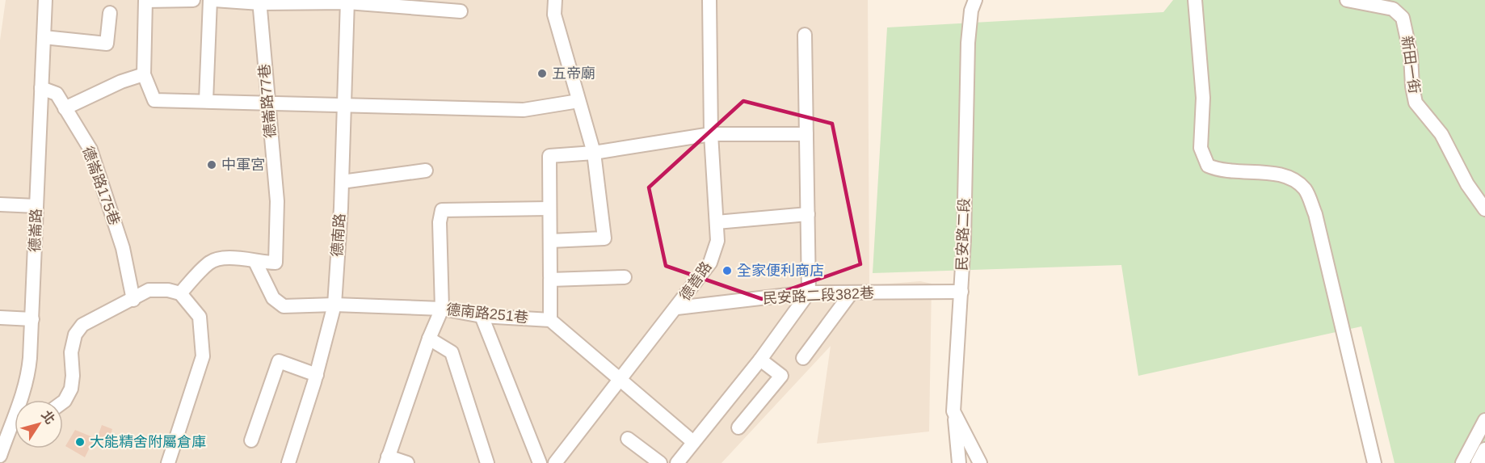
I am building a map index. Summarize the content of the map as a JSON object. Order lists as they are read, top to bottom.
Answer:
{
  "streets": {
    "street": [
      "新田一街",
      "德崙路77巷",
      "德崙路175巷",
      "德崙路",
      "民安路二段",
      "德南路",
      "德善路",
      "民安路二段382巷",
      "德南路251巷"
    ]
  },
  "crossings": [
    ["德崙路77巷", "德南路251巷"],
    ["德崙路175巷", "德崙路"],
    ["民安路二段", "民安路二段382巷"],
    ["德南路", "德南路251巷"],
    ["德善路", "民安路二段382巷"]
  ],
  "places": [
    "五帝廟",
    "中軍宮",
    "全家便利商店",
    "大能精舍附屬倉庫"
  ],
  "north": "top right"
}
